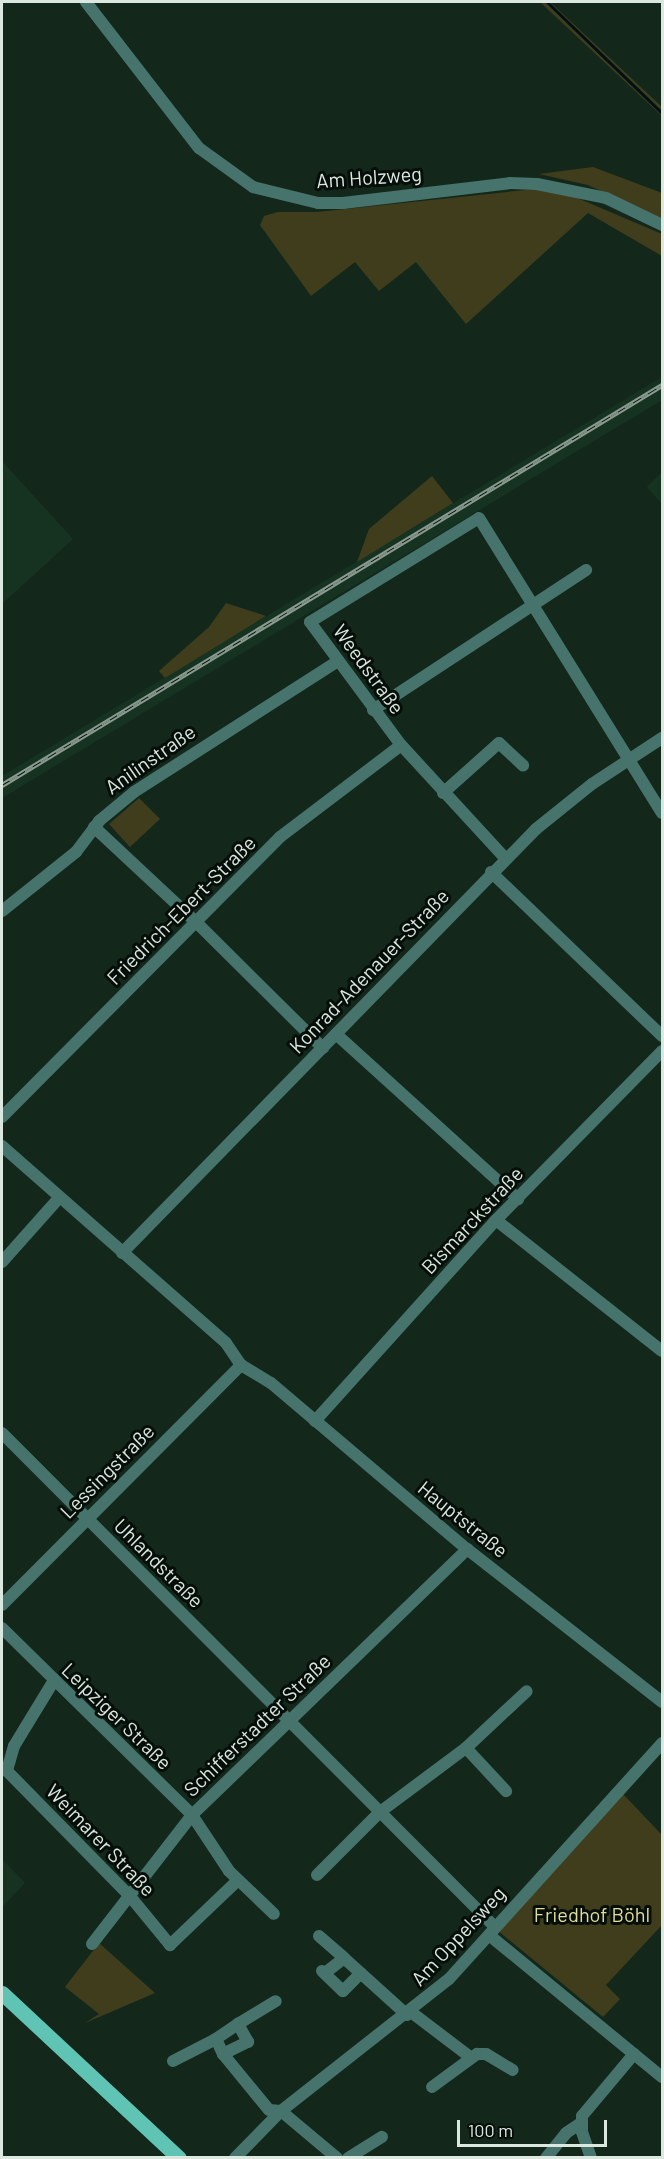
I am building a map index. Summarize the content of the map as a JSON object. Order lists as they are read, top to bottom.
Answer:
{
  "streets": {
    "street": [
      "Am Holzweg",
      "Weedstraße",
      "Anilinstraße",
      "Friedrich-Ebert-Straße",
      "Konrad-Adenauer-Straße",
      "Bismarckstraße",
      "Lessingstraße",
      "Hauptstraße",
      "Uhlandstraße",
      "Leipziger Straße",
      "Schifferstadter Straße",
      "Weimarer Straße",
      "Am Oppelsweg"
    ]
  },
  "crossings": [
    ["Weedstraße", "Anilinstraße"],
    ["Weedstraße", "Friedrich-Ebert-Straße"],
    ["Weedstraße", "Konrad-Adenauer-Straße"],
    ["Bismarckstraße", "Hauptstraße"],
    ["Lessingstraße", "Hauptstraße"],
    ["Lessingstraße", "Uhlandstraße"],
    ["Hauptstraße", "Schifferstadter Straße"],
    ["Uhlandstraße", "Schifferstadter Straße"],
    ["Uhlandstraße", "Am Oppelsweg"],
    ["Leipziger Straße", "Schifferstadter Straße"],
    ["Leipziger Straße", "Weimarer Straße"],
    ["Schifferstadter Straße", "Weimarer Straße"]
  ],
  "parks": ["Friedhof Böhl"],
  "scale_bar": "100 m"
}
